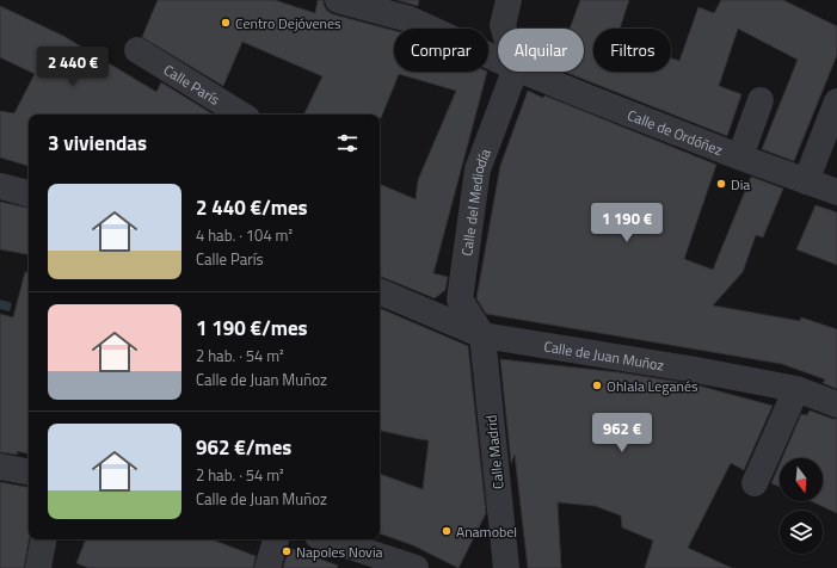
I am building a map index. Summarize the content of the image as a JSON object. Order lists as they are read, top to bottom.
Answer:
{
  "streets": {
    "street": [
      "Calle París",
      "Calle de Ordóñez",
      "Calle del Mediodía",
      "Calle de Juan Muñoz",
      "Calle Madrid"
    ]
  },
  "crossings": [
    ["Calle del Mediodía", "Calle de Juan Muñoz"],
    ["Calle del Mediodía", "Calle Madrid"],
    ["Calle de Juan Muñoz", "Calle Madrid"]
  ],
  "places": [
    "Centro Dejóvenes",
    "Dia",
    "Ohlala Leganés",
    "Anamobel",
    "Napoles Novia"
  ],
  "north": "bottom",
  "page": {
    "chip": ["Comprar", "Alquilar", "Filtros"],
    "price": ["2 440 €", "1 190 €", "962 €"],
    "heading": "3 viviendas",
    "list": [
      {
        "name": "2 440 €/mes",
        "note": "4 hab. · 104 m² · Calle París"
      },
      {
        "name": "1 190 €/mes",
        "note": "2 hab. · 54 m² · Calle de Juan Muñoz"
      },
      {
        "name": "962 €/mes",
        "note": "2 hab. · 54 m² · Calle de Juan Muñoz"
      }
    ]
  }
}
